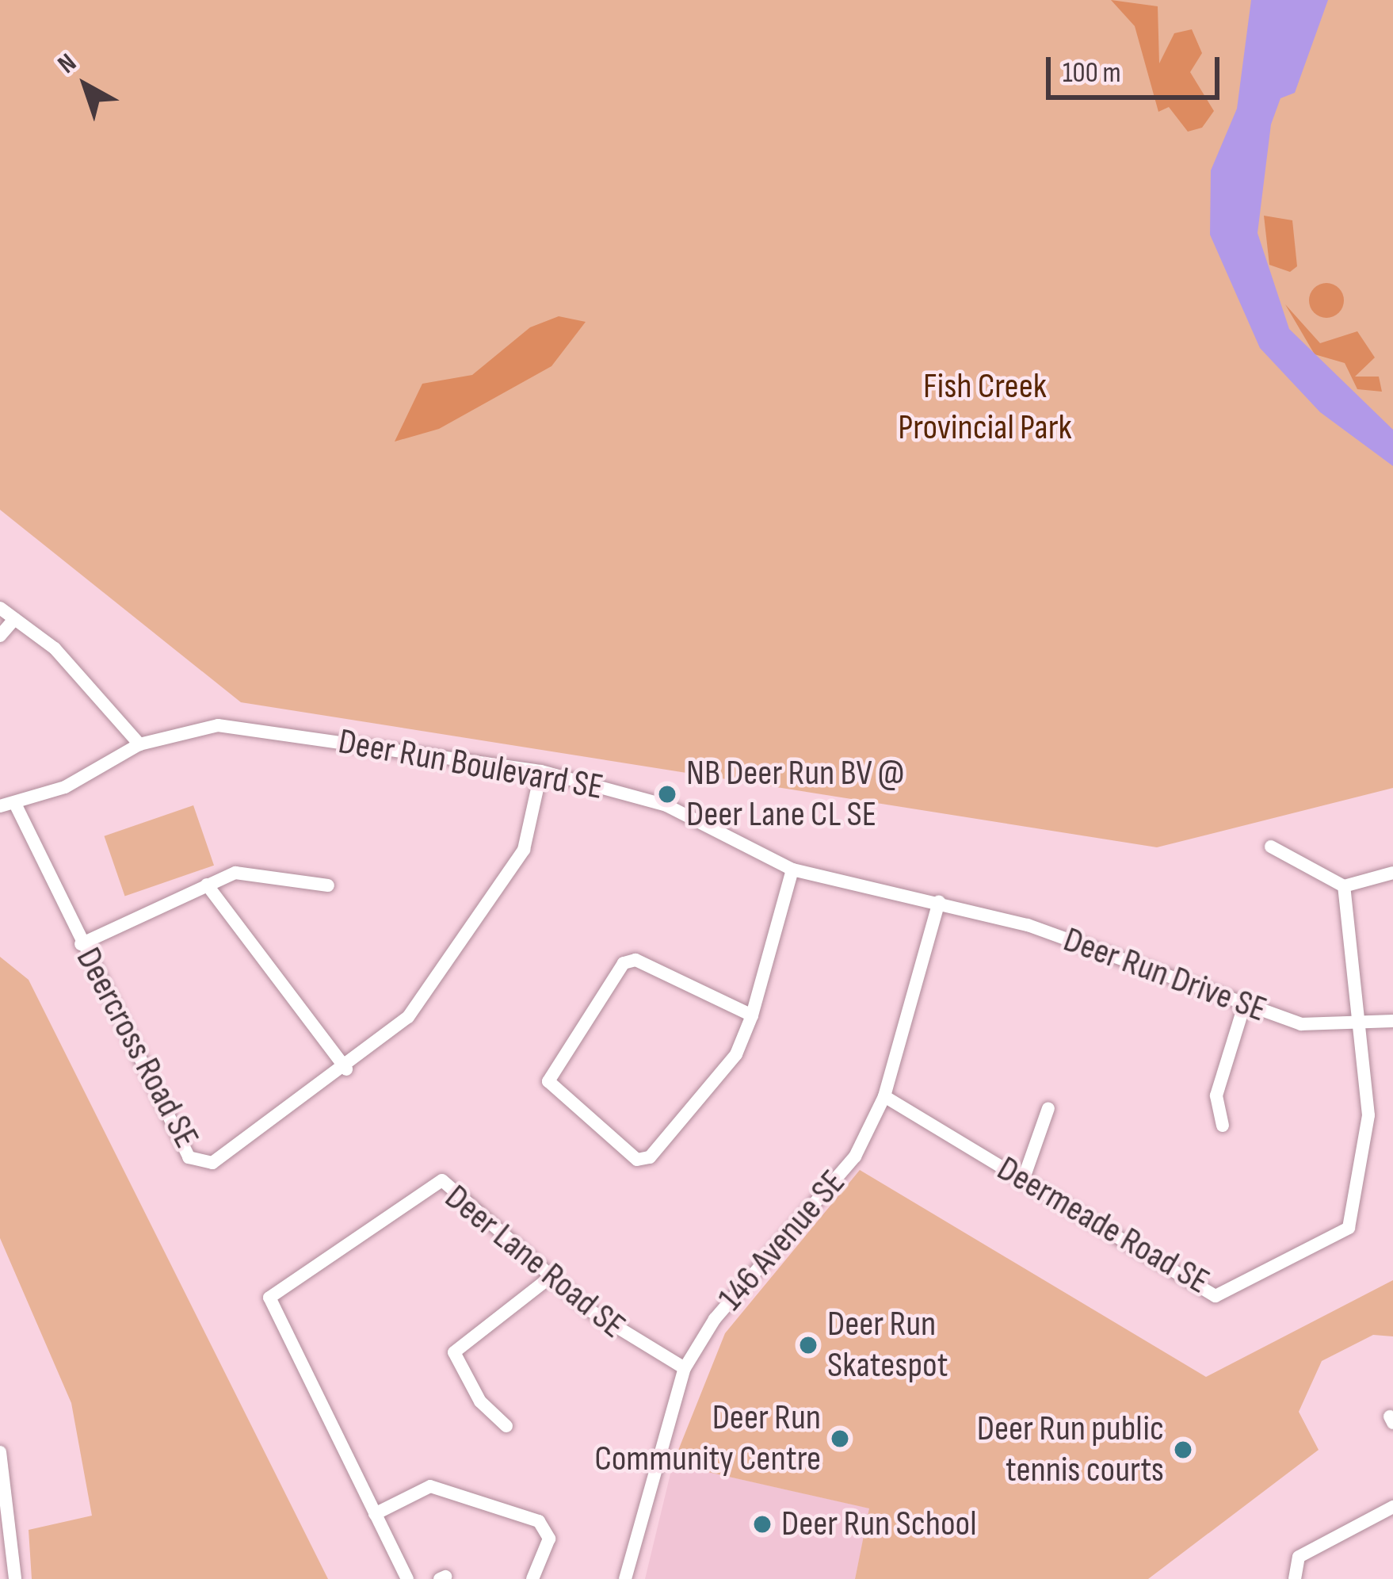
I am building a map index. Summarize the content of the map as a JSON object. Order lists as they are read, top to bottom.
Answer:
{
  "streets": {
    "street": [
      "Deer Run Boulevard SE",
      "Deer Run Drive SE",
      "Deercross Road SE",
      "Deermeade Road SE",
      "146 Avenue SE",
      "Deer Lane Road SE"
    ]
  },
  "crossings": [
    ["Deer Run Boulevard SE", "Deer Run Drive SE"],
    ["Deer Run Boulevard SE", "Deercross Road SE"],
    ["Deer Run Boulevard SE", "146 Avenue SE"],
    ["Deer Run Drive SE", "Deermeade Road SE"],
    ["Deer Run Drive SE", "146 Avenue SE"],
    ["Deermeade Road SE", "146 Avenue SE"],
    ["146 Avenue SE", "Deer Lane Road SE"]
  ],
  "parks": ["Fish Creek Provincial Park"],
  "places": [
    "NB Deer Run BV @ Deer Lane CL SE",
    "Deer Run Skatespot",
    "Deer Run Community Centre",
    "Deer Run public tennis courts",
    "Deer Run School"
  ],
  "scale_bar": "100 m",
  "north": "top left"
}
